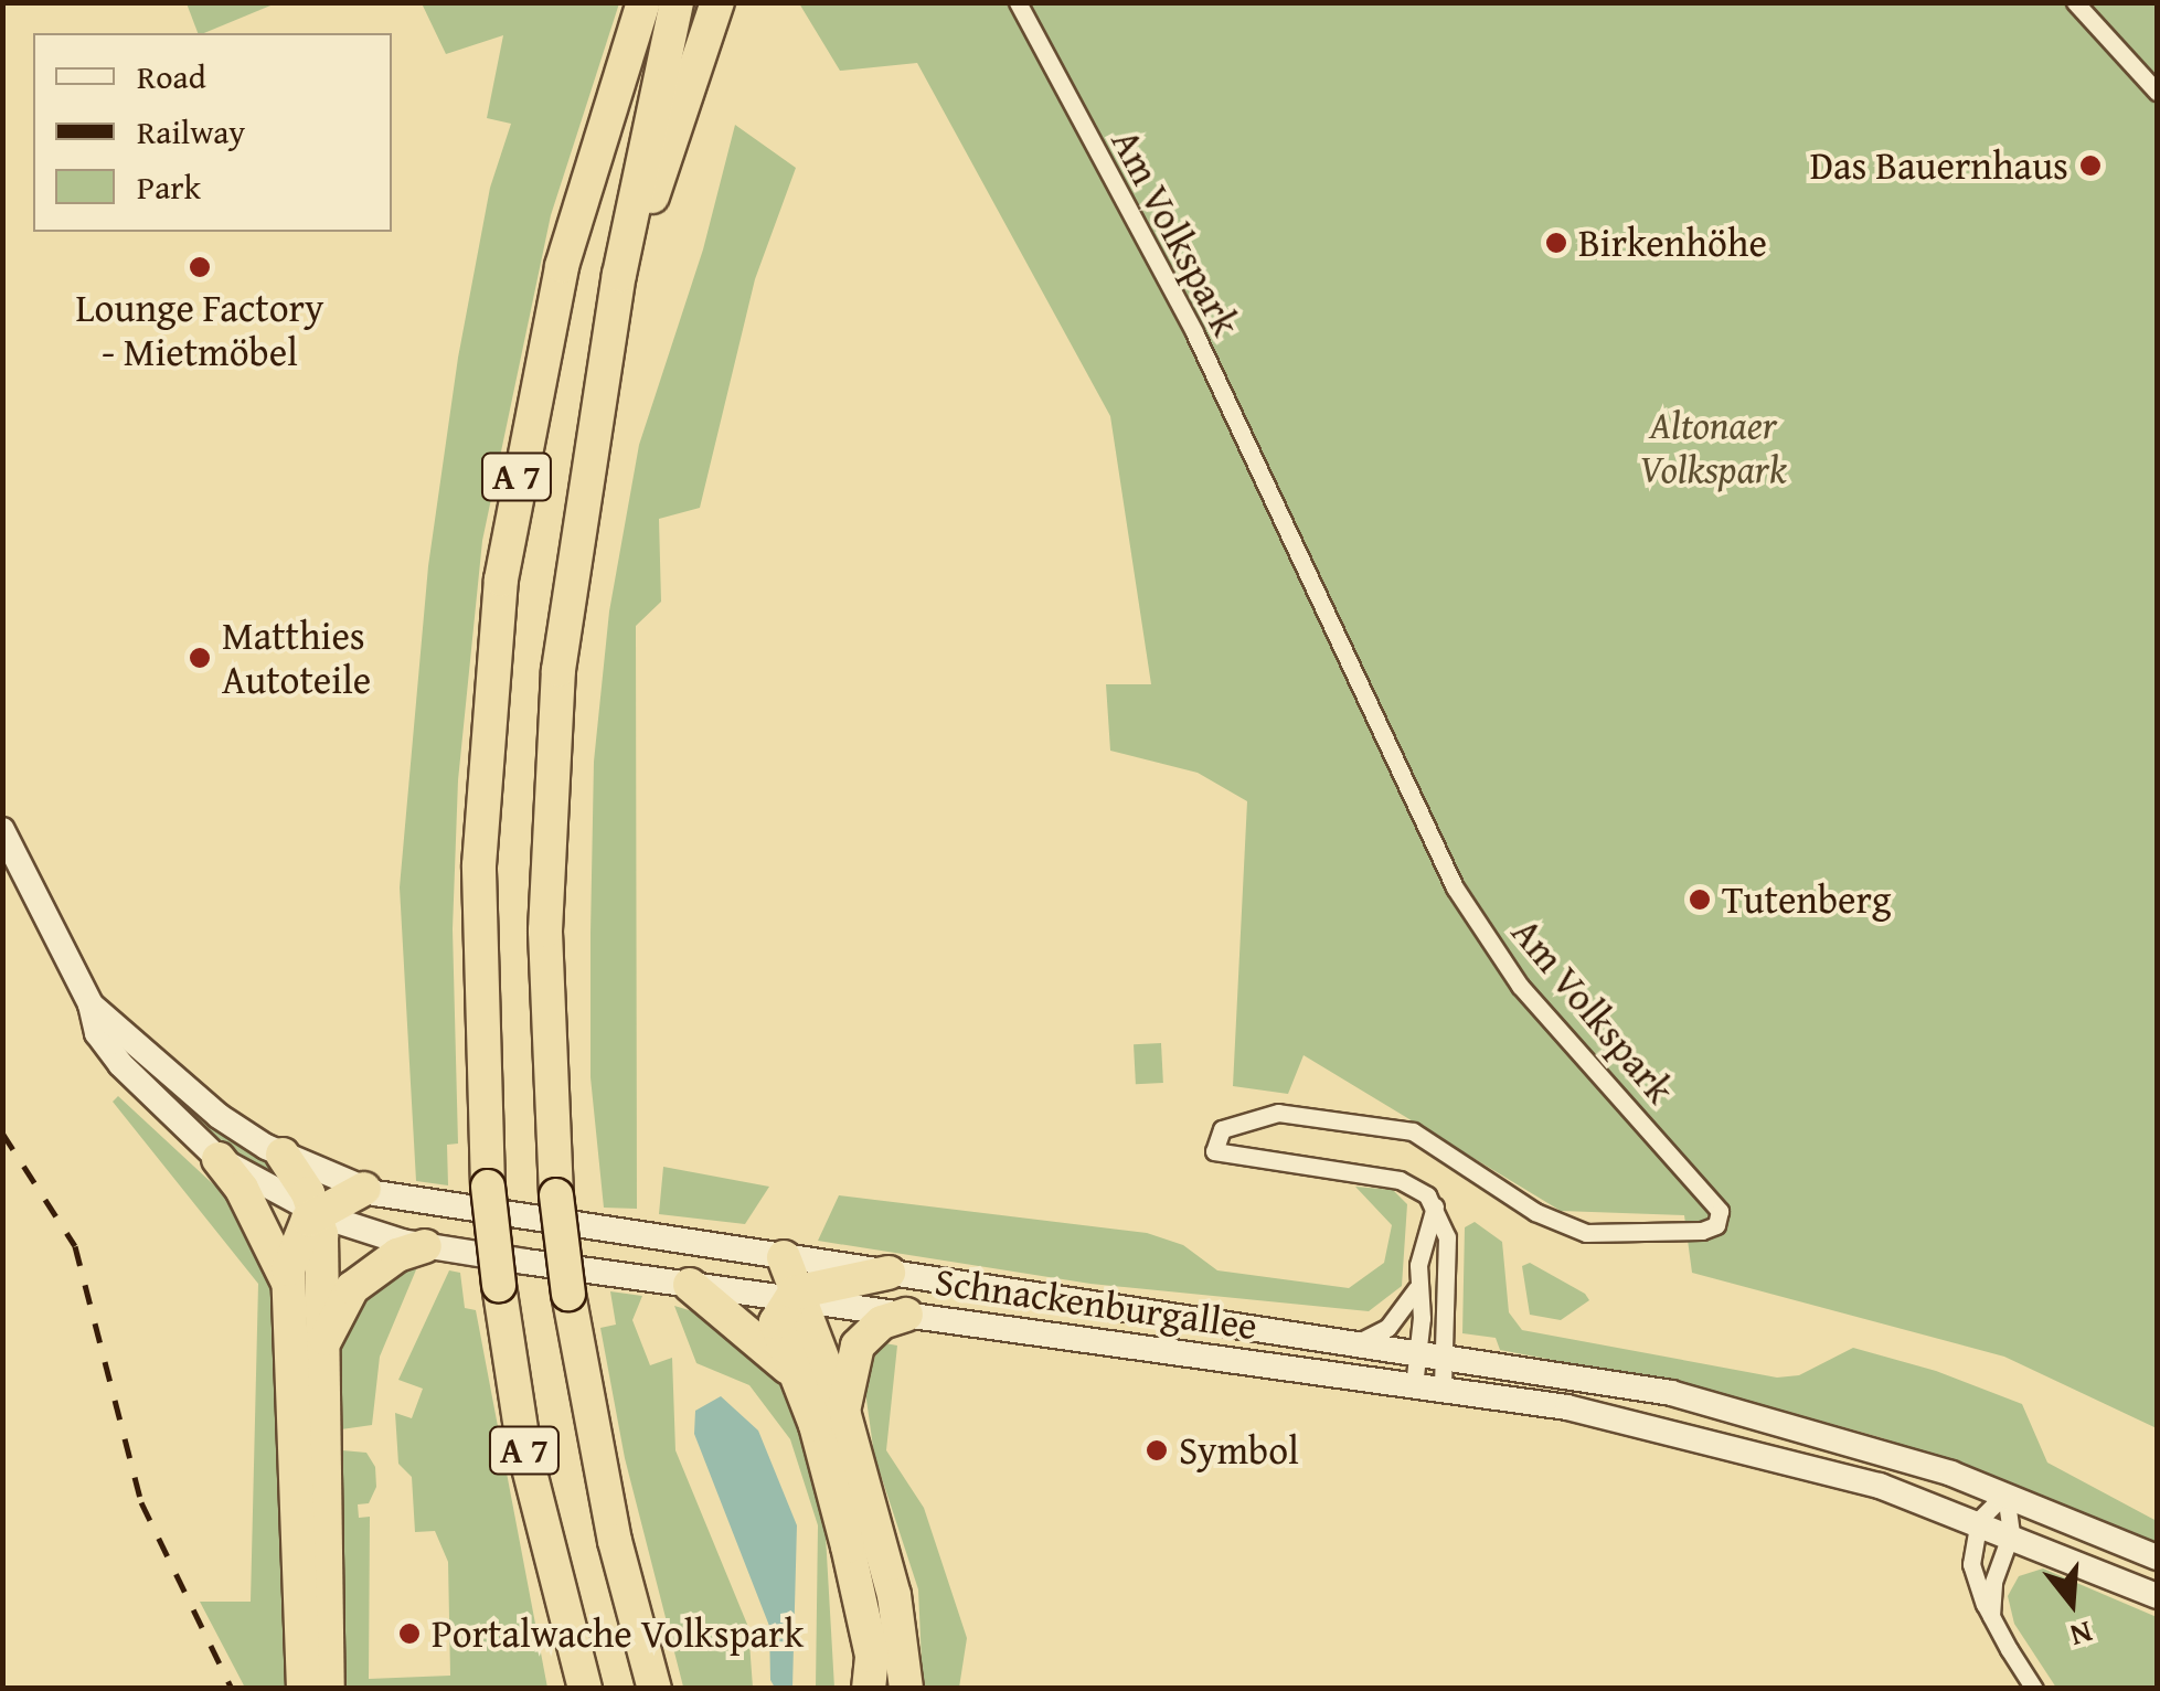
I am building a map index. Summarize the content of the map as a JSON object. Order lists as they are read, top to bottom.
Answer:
{
  "streets": {
    "highway": ["A 7"],
    "main road": ["Schnackenburgallee"],
    "street": ["Am Volkspark"]
  },
  "parks": ["Altonaer Volkspark"],
  "places": [
    "Das Bauernhaus",
    "Birkenhöhe",
    "Lounge Factory - Mietmöbel",
    "Matthies Autoteile",
    "Tutenberg",
    "Symbol",
    "Portalwache Volkspark"
  ],
  "legend": ["Road", "Railway", "Park"],
  "north": "bottom"
}
